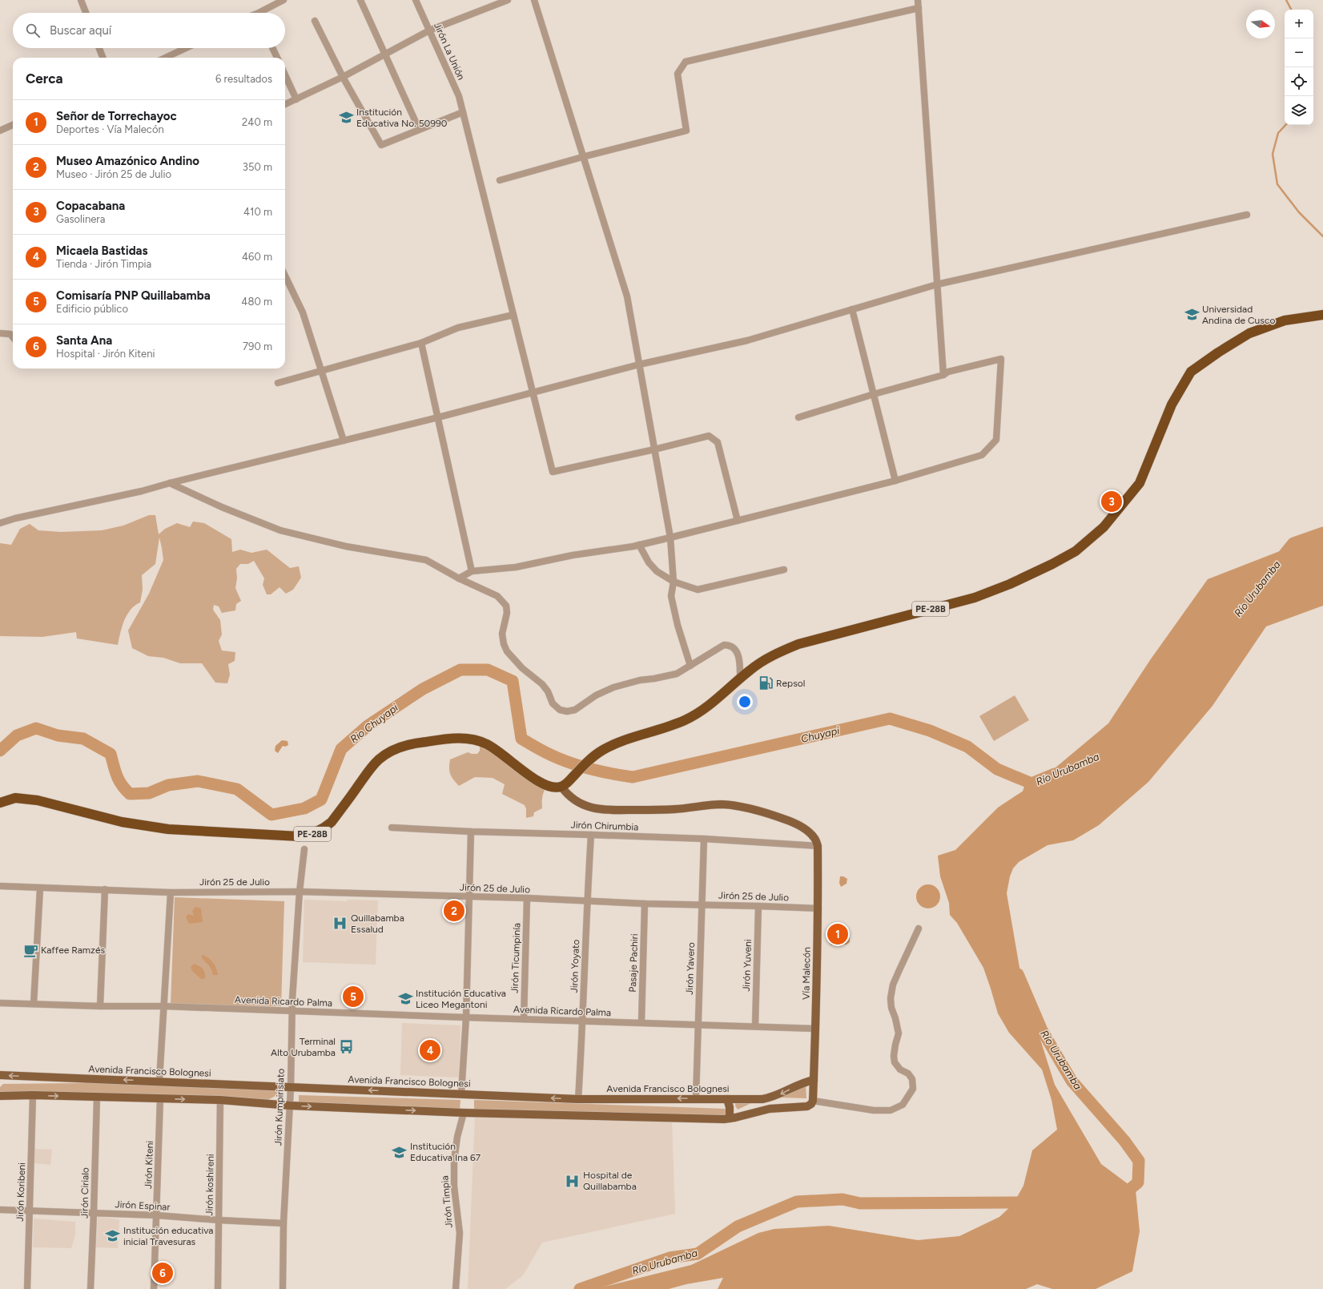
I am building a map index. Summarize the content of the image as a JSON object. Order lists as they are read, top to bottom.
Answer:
{
  "streets": {
    "highway": ["PE-28B"],
    "main road": ["Vía Malecón", "Avenida Francisco Bolognesi"],
    "street": [
      "Jirón La Unión",
      "Jirón Chirumbia",
      "Jirón 25 de Julio",
      "Jirón Ticumpinía",
      "Pasaje Pachiri",
      "Jirón Yuveni",
      "Jirón Yoyato",
      "Jirón Yavero",
      "Avenida Ricardo Palma",
      "Jirón Kumpirisiato",
      "Jirón Kiteni",
      "Jirón koshireni",
      "Jirón Koribeni",
      "Jirón Cirialo",
      "Jirón Timpia",
      "Jirón Espinar"
    ]
  },
  "crossings": [
    ["Jirón Chirumbia", "Jirón Yoyato"],
    ["Jirón Chirumbia", "Jirón Yavero"],
    ["Jirón Chirumbia", "Vía Malecón"],
    ["Jirón 25 de Julio", "Jirón Ticumpinía"],
    ["Jirón 25 de Julio", "Pasaje Pachiri"],
    ["Jirón 25 de Julio", "Jirón Yuveni"],
    ["Jirón 25 de Julio", "Jirón Yoyato"],
    ["Jirón 25 de Julio", "Jirón Yavero"],
    ["Jirón 25 de Julio", "Vía Malecón"],
    ["Jirón 25 de Julio", "Jirón Kumpirisiato"],
    ["Jirón Ticumpinía", "Avenida Ricardo Palma"],
    ["Pasaje Pachiri", "Avenida Ricardo Palma"],
    ["Jirón Yuveni", "Avenida Ricardo Palma"],
    ["Jirón Yoyato", "Avenida Ricardo Palma"],
    ["Jirón Yoyato", "Avenida Francisco Bolognesi"],
    ["Jirón Yavero", "Avenida Ricardo Palma"],
    ["Jirón Yavero", "Avenida Francisco Bolognesi"],
    ["Vía Malecón", "Avenida Ricardo Palma"],
    ["Vía Malecón", "Avenida Francisco Bolognesi"],
    ["Avenida Ricardo Palma", "Jirón Kumpirisiato"],
    ["Avenida Francisco Bolognesi", "Jirón Kumpirisiato"],
    ["Jirón Kumpirisiato", "Jirón Espinar"],
    ["Jirón Kiteni", "Jirón Espinar"],
    ["Jirón koshireni", "Jirón Espinar"],
    ["Jirón Koribeni", "Jirón Espinar"],
    ["Jirón Cirialo", "Jirón Espinar"]
  ],
  "water": ["Río Urubamba", "Rio Chuyapi", "Chuyapi"],
  "places": {
    "school or university": [
      "Institución Educativa No. 50990",
      "Universidad Andina de Cusco",
      "Institución Educativa Liceo Megantoni",
      "Institución Educativa Ina 67",
      "Institución educativa inicial Travesuras"
    ],
    "fuel station": ["Repsol"],
    "hospital": ["Quillabamba Essalud", "Hospital de Quillabamba"],
    "cafe": ["Kaffee Ramzés"],
    "bus stop": ["Terminal Alto Urubamba"]
  },
  "north": "right",
  "page": {
    "map_buttons": ["+", "−"],
    "search": "Buscar aquí",
    "heading": ["Cerca", "6 resultados"],
    "list": [
      {
        "mark": "1",
        "name": "Señor de Torrechayoc",
        "note": "Deportes · Vía Malecón",
        "value": "240 m"
      },
      {
        "mark": "2",
        "name": "Museo Amazónico Andino",
        "note": "Museo · Jirón 25 de Julio",
        "value": "350 m"
      },
      {
        "mark": "3",
        "name": "Copacabana",
        "note": "Gasolinera",
        "value": "410 m"
      },
      {
        "mark": "4",
        "name": "Micaela Bastidas",
        "note": "Tienda · Jirón Timpia",
        "value": "460 m"
      },
      {
        "mark": "5",
        "name": "Comisaría PNP Quillabamba",
        "note": "Edificio público",
        "value": "480 m"
      },
      {
        "mark": "6",
        "name": "Santa Ana",
        "note": "Hospital · Jirón Kiteni",
        "value": "790 m"
      }
    ],
    "pins": [
      "3",
      "2",
      "1",
      "5",
      "4",
      "6"
    ]
  }
}
